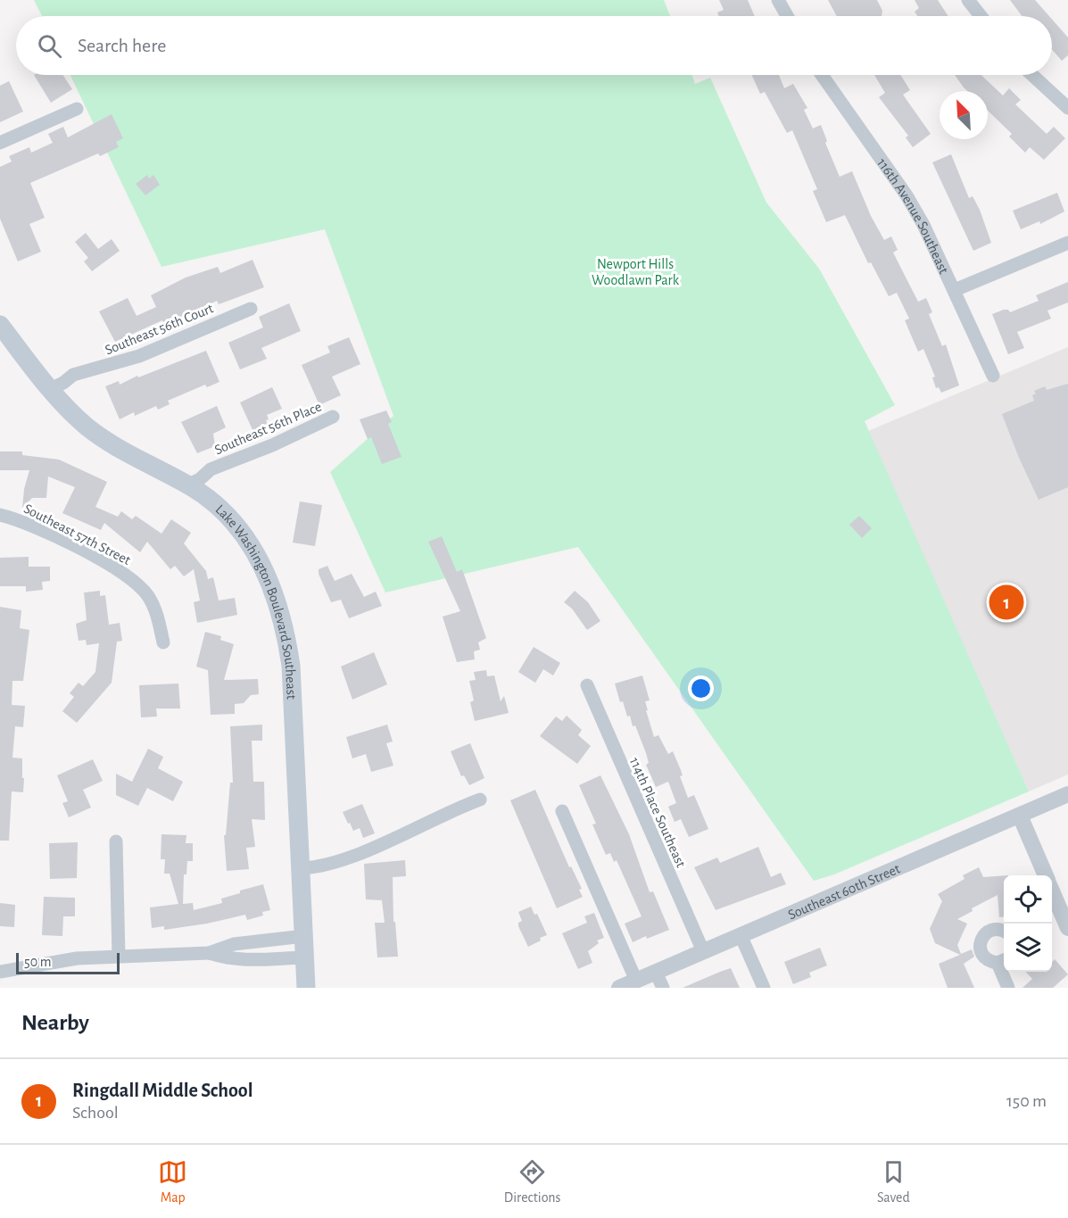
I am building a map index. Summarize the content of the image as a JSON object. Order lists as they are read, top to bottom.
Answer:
{
  "streets": {
    "main road": ["Lake Washington Boulevard Southeast"],
    "street": [
      "116th Avenue Southeast",
      "Southeast 56th Court",
      "Southeast 56th Place",
      "Southeast 57th Street",
      "114th Place Southeast",
      "Southeast 60th Street"
    ]
  },
  "crossings": [
    ["Southeast 56th Court", "Lake Washington Boulevard Southeast"],
    ["Southeast 56th Place", "Lake Washington Boulevard Southeast"],
    ["114th Place Southeast", "Southeast 60th Street"]
  ],
  "parks": ["Newport Hills Woodlawn Park"],
  "scale_bar": "50 m",
  "north": "top left",
  "page": {
    "search": "Search here",
    "pins": "1",
    "scale": "50 m",
    "heading": "Nearby",
    "list": [
      {
        "mark": "1",
        "name": "Ringdall Middle School",
        "note": "School",
        "value": "150 m"
      }
    ],
    "nav": ["Map", "Directions", "Saved"]
  }
}
